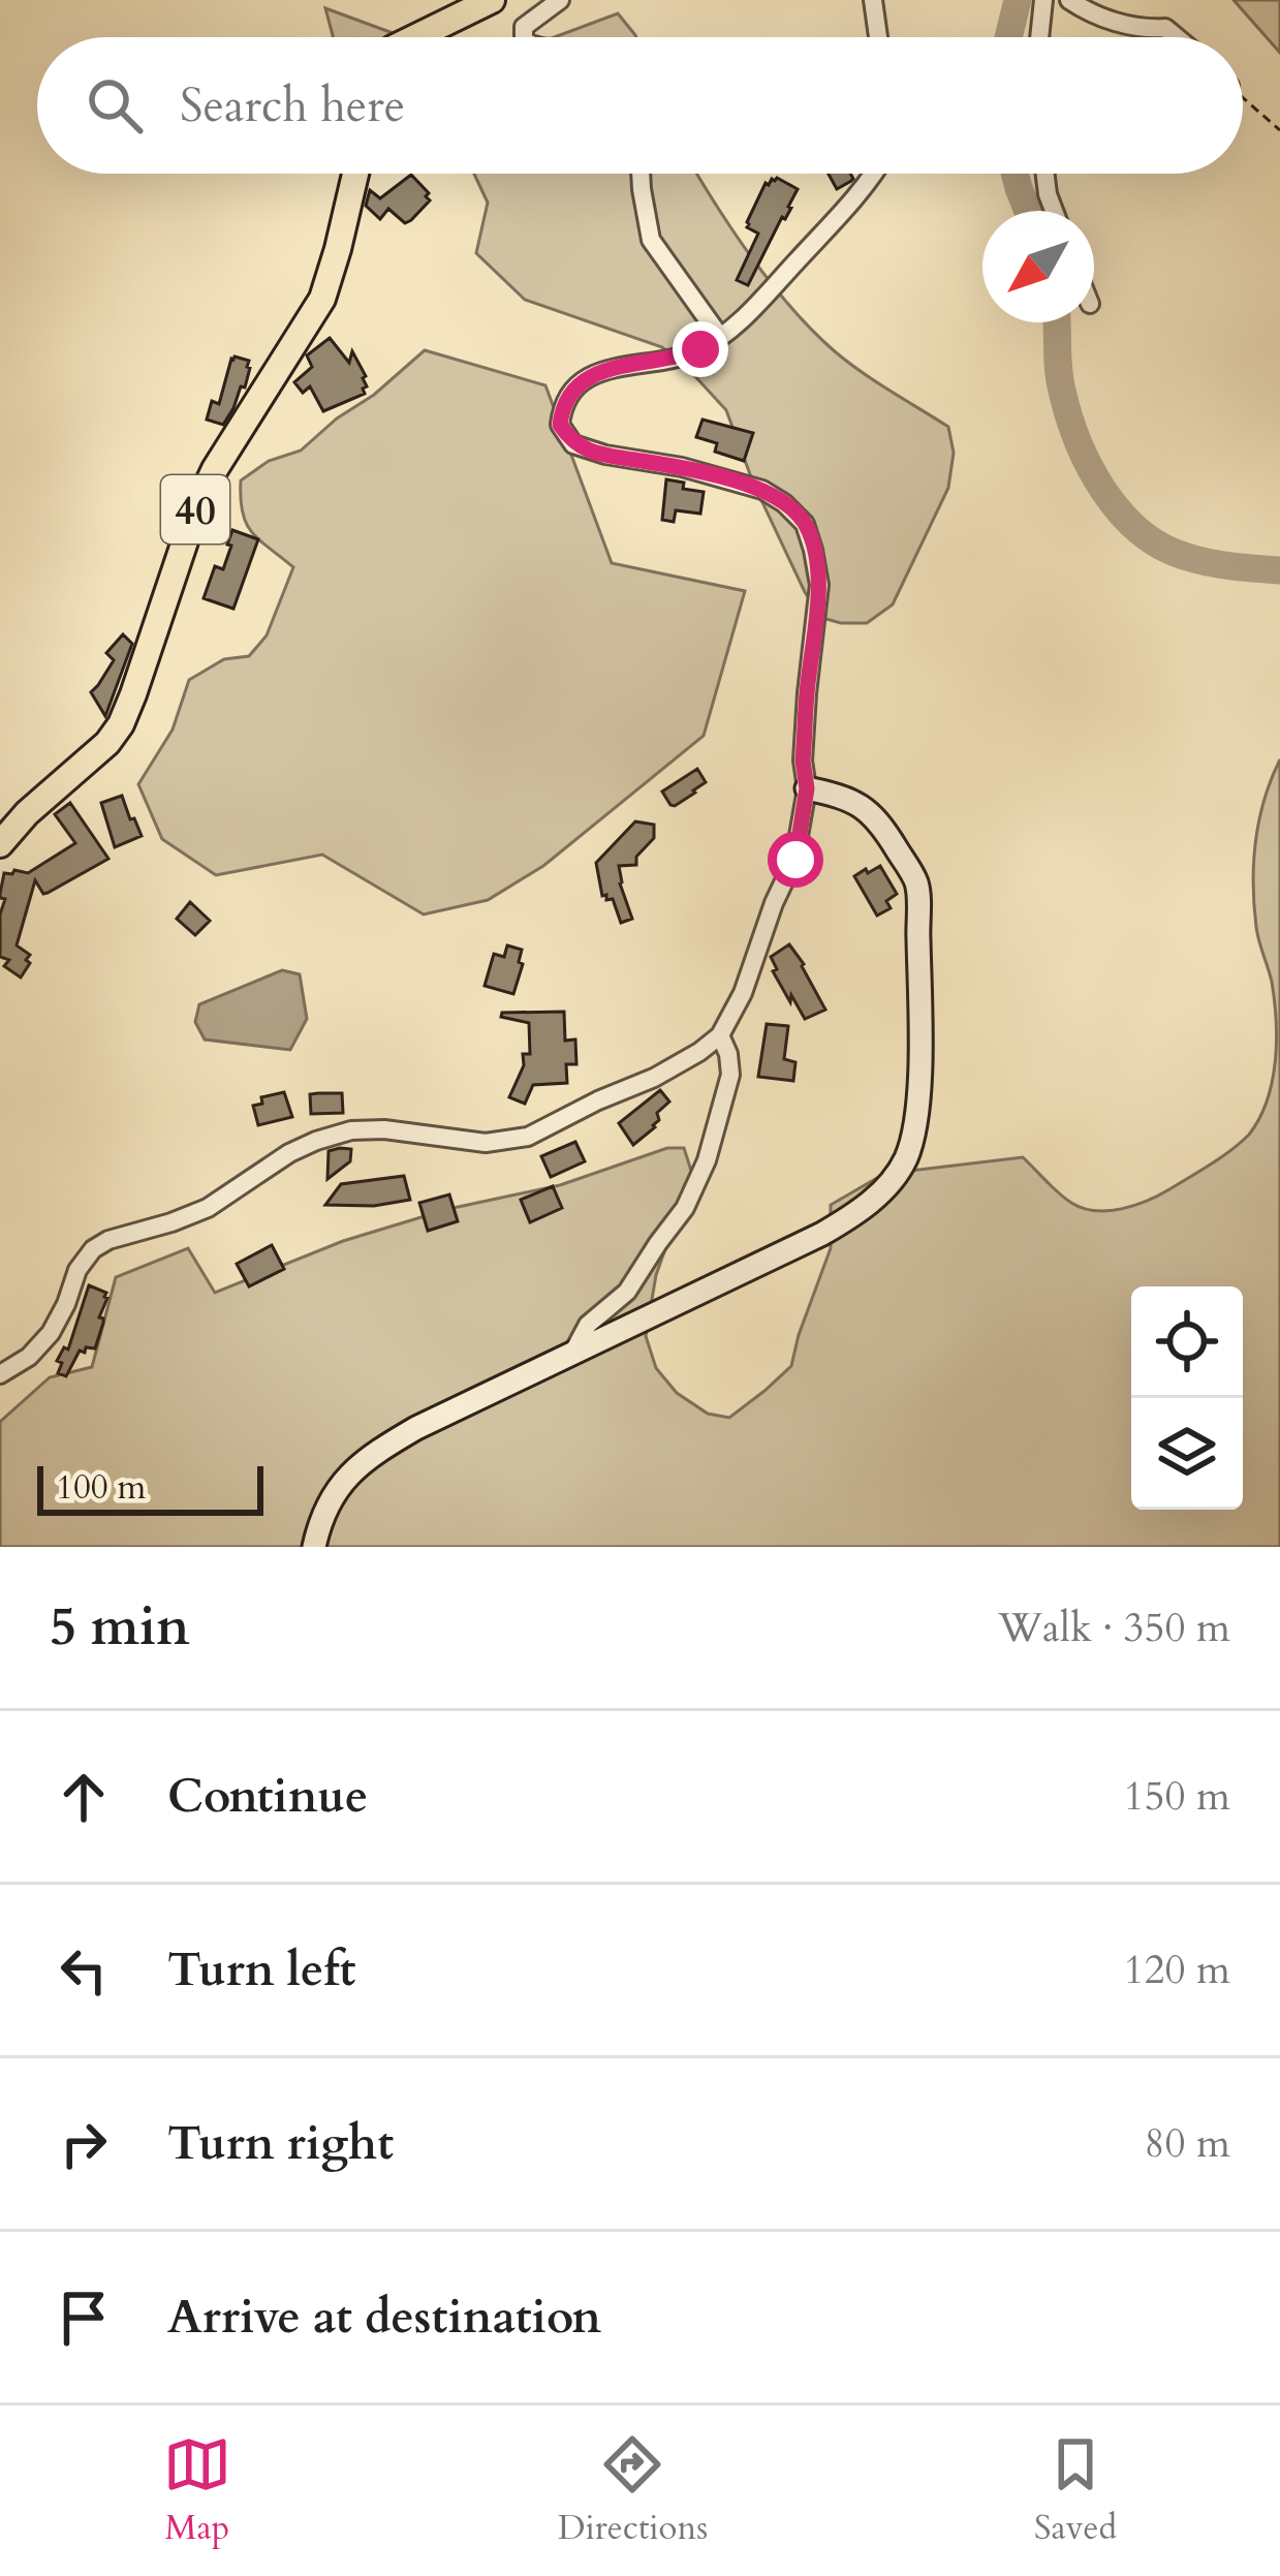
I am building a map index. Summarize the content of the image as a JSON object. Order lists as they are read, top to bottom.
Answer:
{
  "streets": {
    "main road": ["40"]
  },
  "scale_bar": "100 m",
  "north": "bottom left",
  "page": {
    "search": "Search here",
    "scale": "100 m",
    "heading": ["5 min", "Walk · 350 m"],
    "list": [
      ["Continue", "150 m"],
      ["Turn left", "120 m"],
      ["Turn right", "80 m"],
      "Arrive at destination"
    ],
    "nav": ["Map", "Directions", "Saved"]
  }
}
